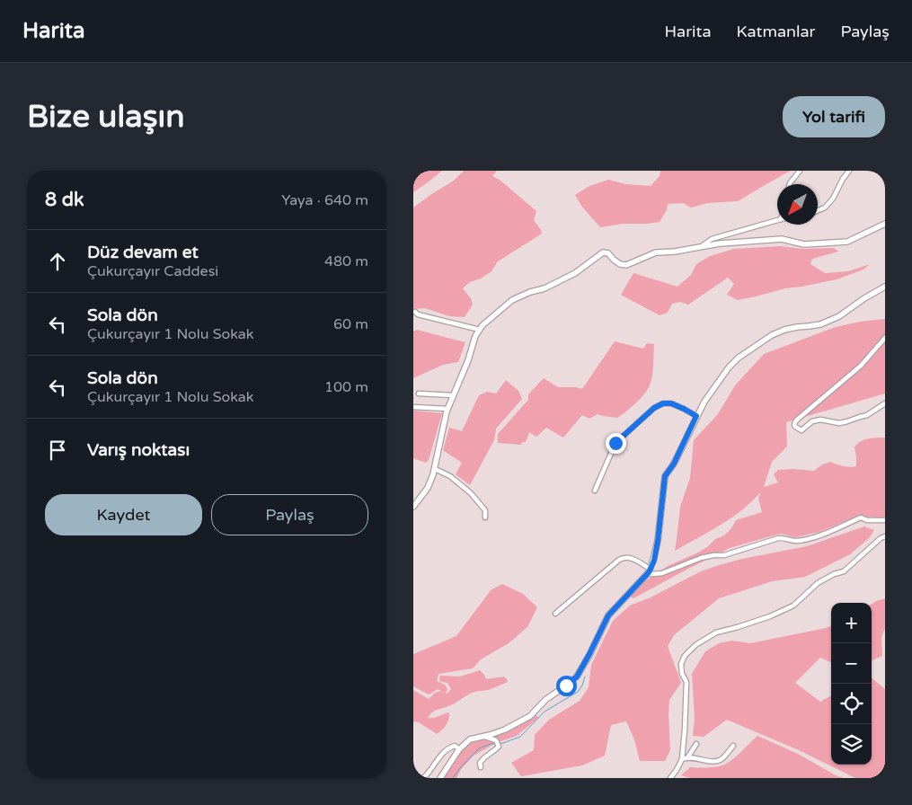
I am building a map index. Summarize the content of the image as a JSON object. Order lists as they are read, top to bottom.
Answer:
{
  "north": "bottom left",
  "page": {
    "header": "Harita",
    "nav": ["Harita", "Katmanlar", "Paylaş"],
    "buttons": [
      "Yol tarifi",
      ["Kaydet", "Paylaş"]
    ],
    "title": "Bize ulaşın",
    "heading": ["8 dk", "Yaya · 640 m"],
    "list": [
      ["Düz devam et", "Çukurçayır Caddesi", "480 m"],
      ["Sola dön", "Çukurçayır 1 Nolu Sokak", "60 m"],
      ["Sola dön", "Çukurçayır 1 Nolu Sokak", "100 m"],
      "Varış noktası"
    ],
    "map_buttons": ["+", "−"]
  }
}
